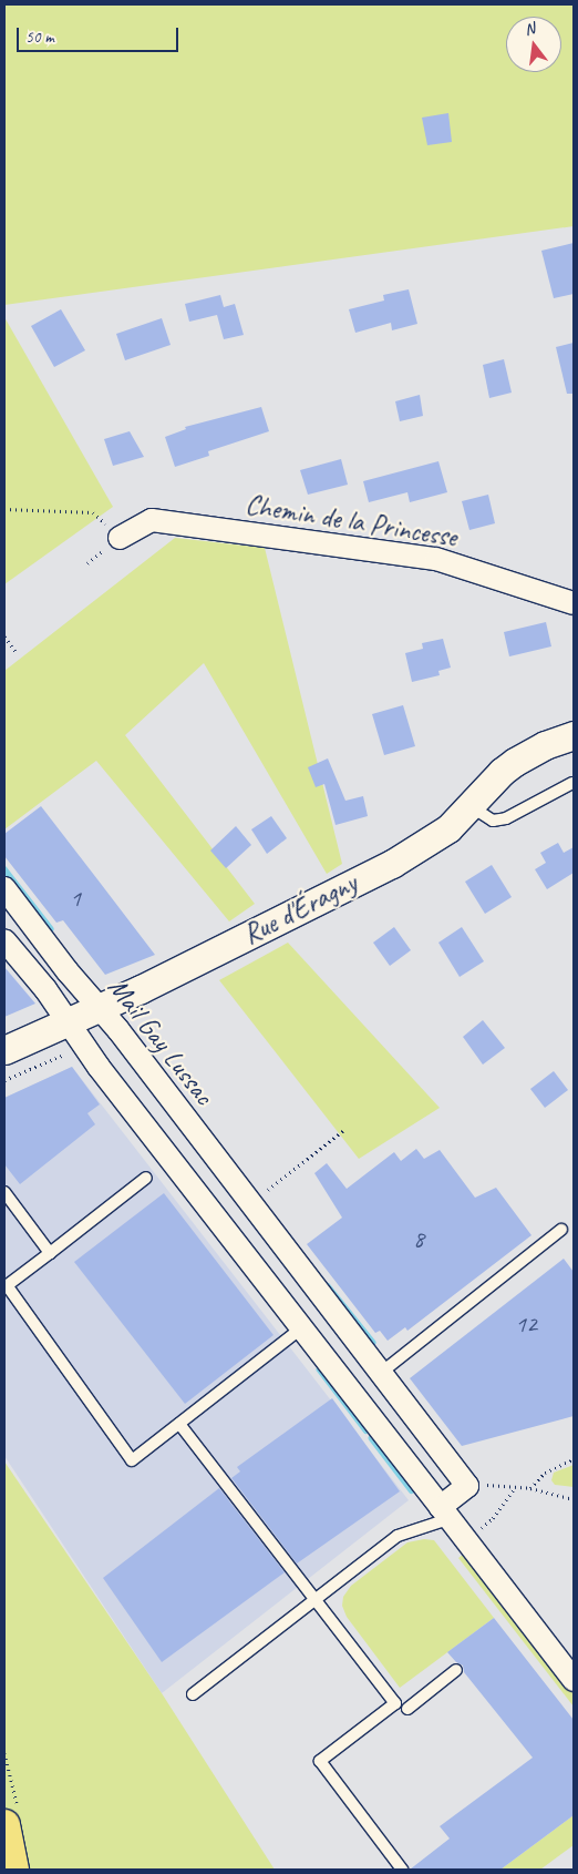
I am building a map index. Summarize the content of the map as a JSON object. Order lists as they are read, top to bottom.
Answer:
{
  "streets": {
    "street": ["Chemin de la Princesse", "Rue d'Éragny", "Mail Gay Lussac"]
  },
  "crossings": [
    ["Rue d'Éragny", "Mail Gay Lussac"]
  ],
  "house_numbers": ["1", "8", "12"],
  "scale_bar": "50 m",
  "north": "top"
}
